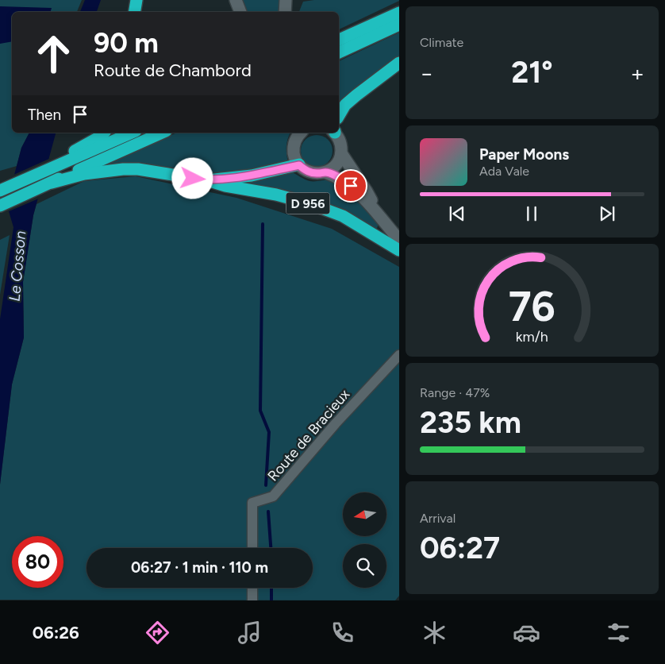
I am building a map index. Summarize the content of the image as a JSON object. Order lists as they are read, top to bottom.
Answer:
{
  "streets": {
    "highway": ["D 956"],
    "street": ["Route de Bracieux"]
  },
  "water": ["Le Cosson"],
  "north": "left",
  "page": {
    "tile": [
      "Climate",
      ["Range · 47%", "235 km"],
      ["Arrival", "06:27"]
    ],
    "turn": ["90 m", "Route de Chambord"],
    "heat": ["−", "21°", "+"],
    "then": "Then",
    "song": ["Paper Moons", "Ada Vale"],
    "limit": "80",
    "trip": "06:27 · 1 min · 110 m",
    "tabs": "06:26",
    "gauge": ["76", "km/h"]
  }
}
